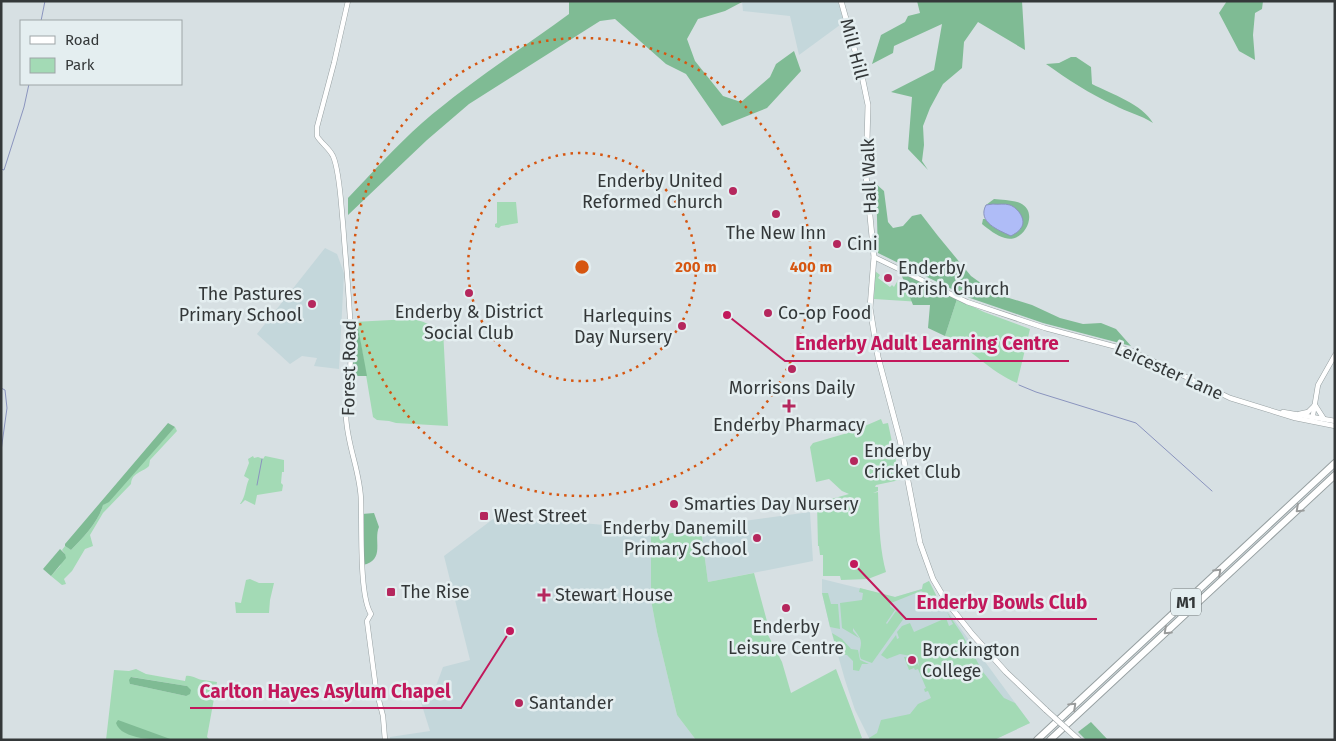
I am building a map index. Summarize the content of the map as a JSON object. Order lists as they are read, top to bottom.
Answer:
{
  "streets": {
    "highway": ["M1"],
    "main road": ["Mill Hill", "Hall Walk"],
    "street": ["Forest Road", "Leicester Lane"]
  },
  "crossings": [
    ["Mill Hill", "Hall Walk"],
    ["Hall Walk", "Leicester Lane"]
  ],
  "places": {
    "other": [
      "Enderby United Reformed Church",
      "The New Inn",
      "Cini",
      "Enderby Parish Church",
      "Enderby & District Social Club",
      "The Pastures Primary School",
      "Co-op Food",
      "Enderby Adult Learning Centre",
      "Harlequins Day Nursery",
      "Morrisons Daily",
      "Enderby Cricket Club",
      "Smarties Day Nursery",
      "Enderby Danemill Primary School",
      "Enderby Bowls Club",
      "Enderby Leisure Centre",
      "Carlton Hayes Asylum Chapel",
      "Brockington College",
      "Santander"
    ],
    "health": ["Enderby Pharmacy", "Stewart House"],
    "transit": ["West Street", "The Rise"]
  },
  "legend": ["Road", "Park"],
  "rings": ["200 m", "400 m"]
}
